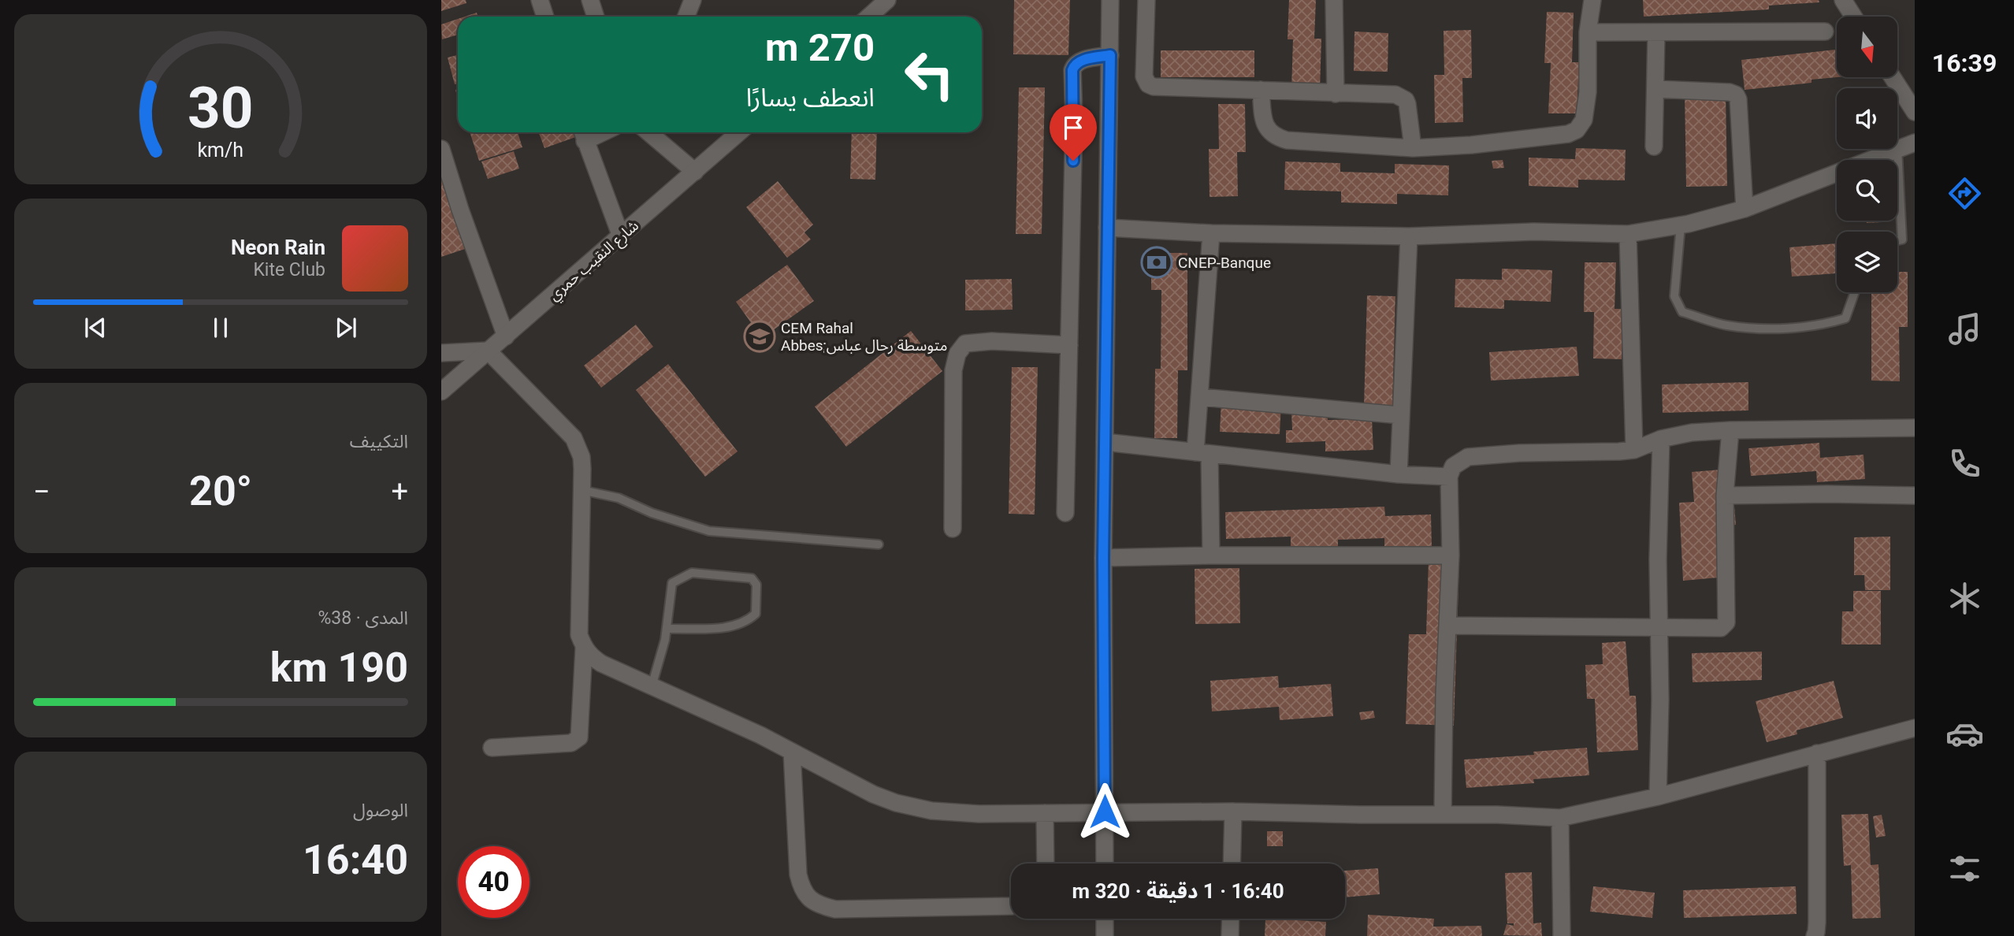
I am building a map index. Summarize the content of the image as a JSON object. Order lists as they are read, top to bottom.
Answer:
{
  "streets": {
    "street": ["شارع النقيب حمري"]
  },
  "places": {
    "bank": ["CNEP-Banque"],
    "school or university": ["CEM Rahal Abbes;متوسطة رحال عباس"]
  },
  "north": "bottom",
  "page": {
    "tabs": "16:39",
    "turn": ["270 m", "انعطف يسارًا"],
    "song": ["Neon Rain", "Kite Club"],
    "tile": [
      "التكييف",
      ["المدى · 38%", "190 km"],
      ["الوصول", "16:40"]
    ],
    "heat": ["−", "20°", "+"],
    "limit": "40",
    "trip": "16:40 · 1 دقيقة · 320 m",
    "gauge": ["30", "km/h"]
  }
}
